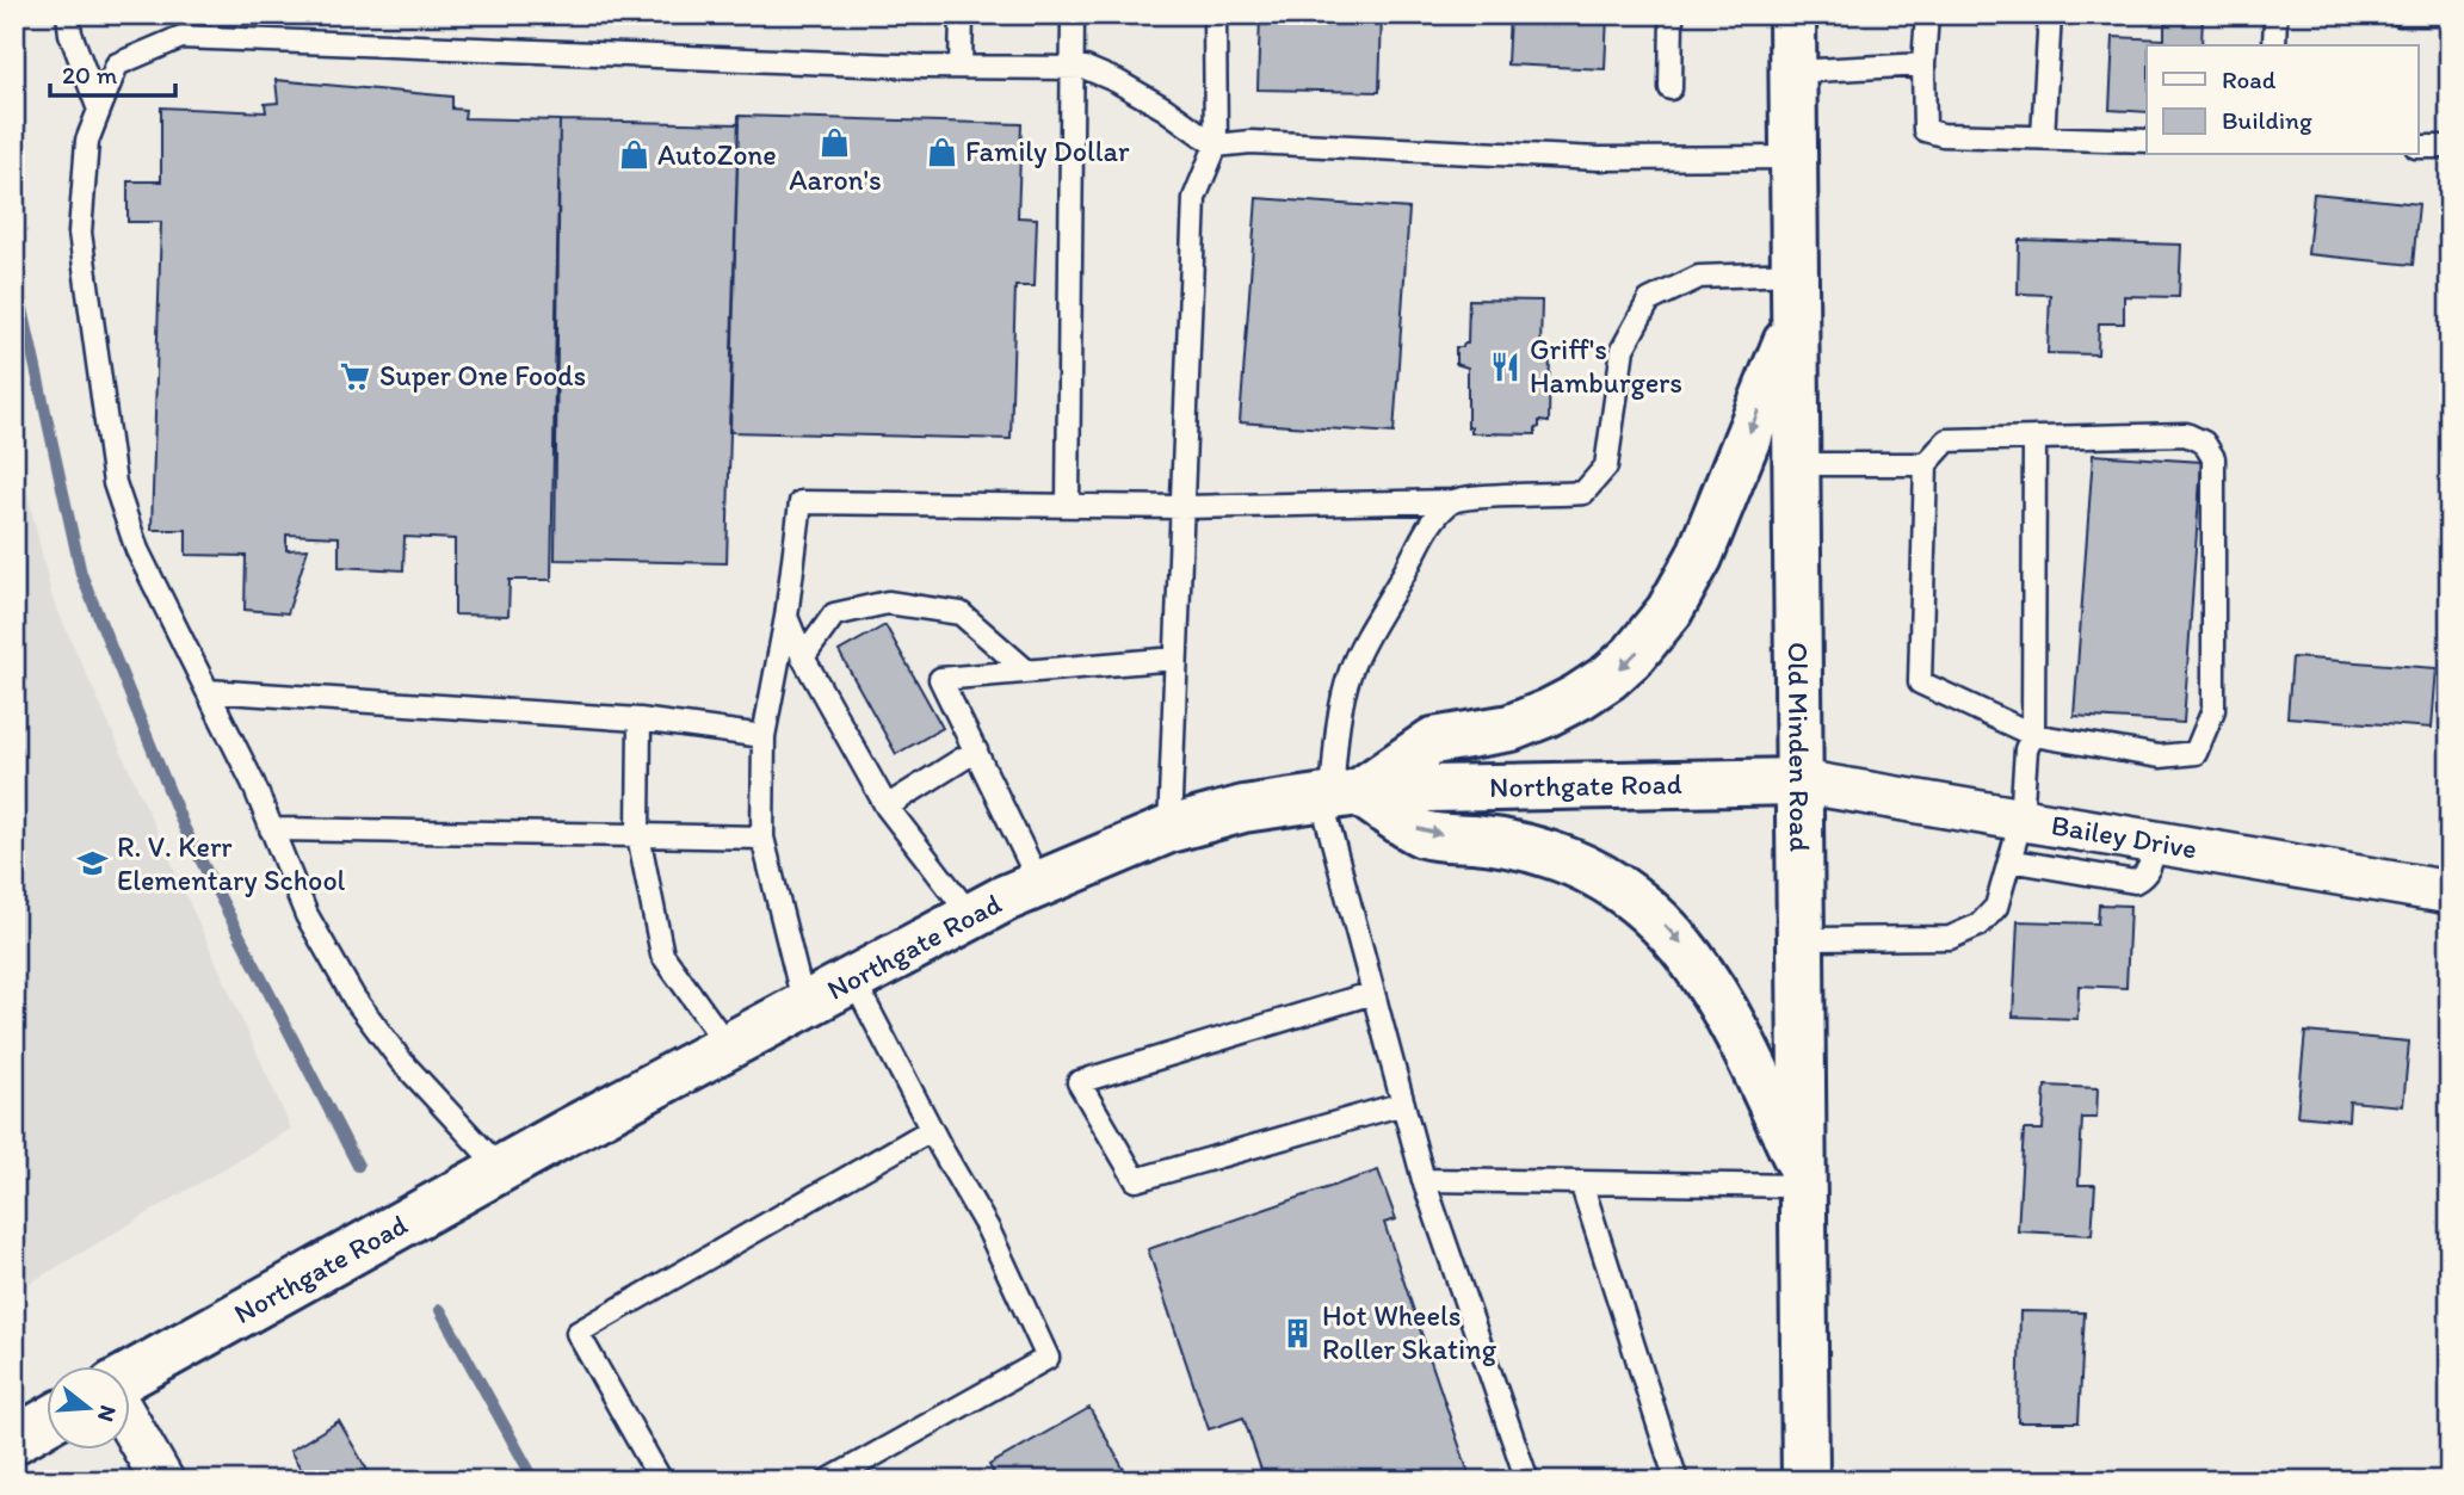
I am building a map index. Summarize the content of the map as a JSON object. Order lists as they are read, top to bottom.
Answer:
{
  "streets": {
    "main road": ["Old Minden Road", "Northgate Road"],
    "street": ["Bailey Drive"]
  },
  "crossings": [
    ["Old Minden Road", "Northgate Road"],
    ["Old Minden Road", "Bailey Drive"],
    ["Northgate Road", "Bailey Drive"]
  ],
  "places": {
    "shop": ["Aaron's", "Family Dollar", "AutoZone"],
    "restaurant": ["Griff's Hamburgers"],
    "supermarket": ["Super One Foods"],
    "school or university": ["R. V. Kerr Elementary School"],
    "building": ["Hot Wheels Roller Skating"]
  },
  "legend": ["Road", "Building"],
  "scale_bar": "20 m",
  "north": "right"
}
